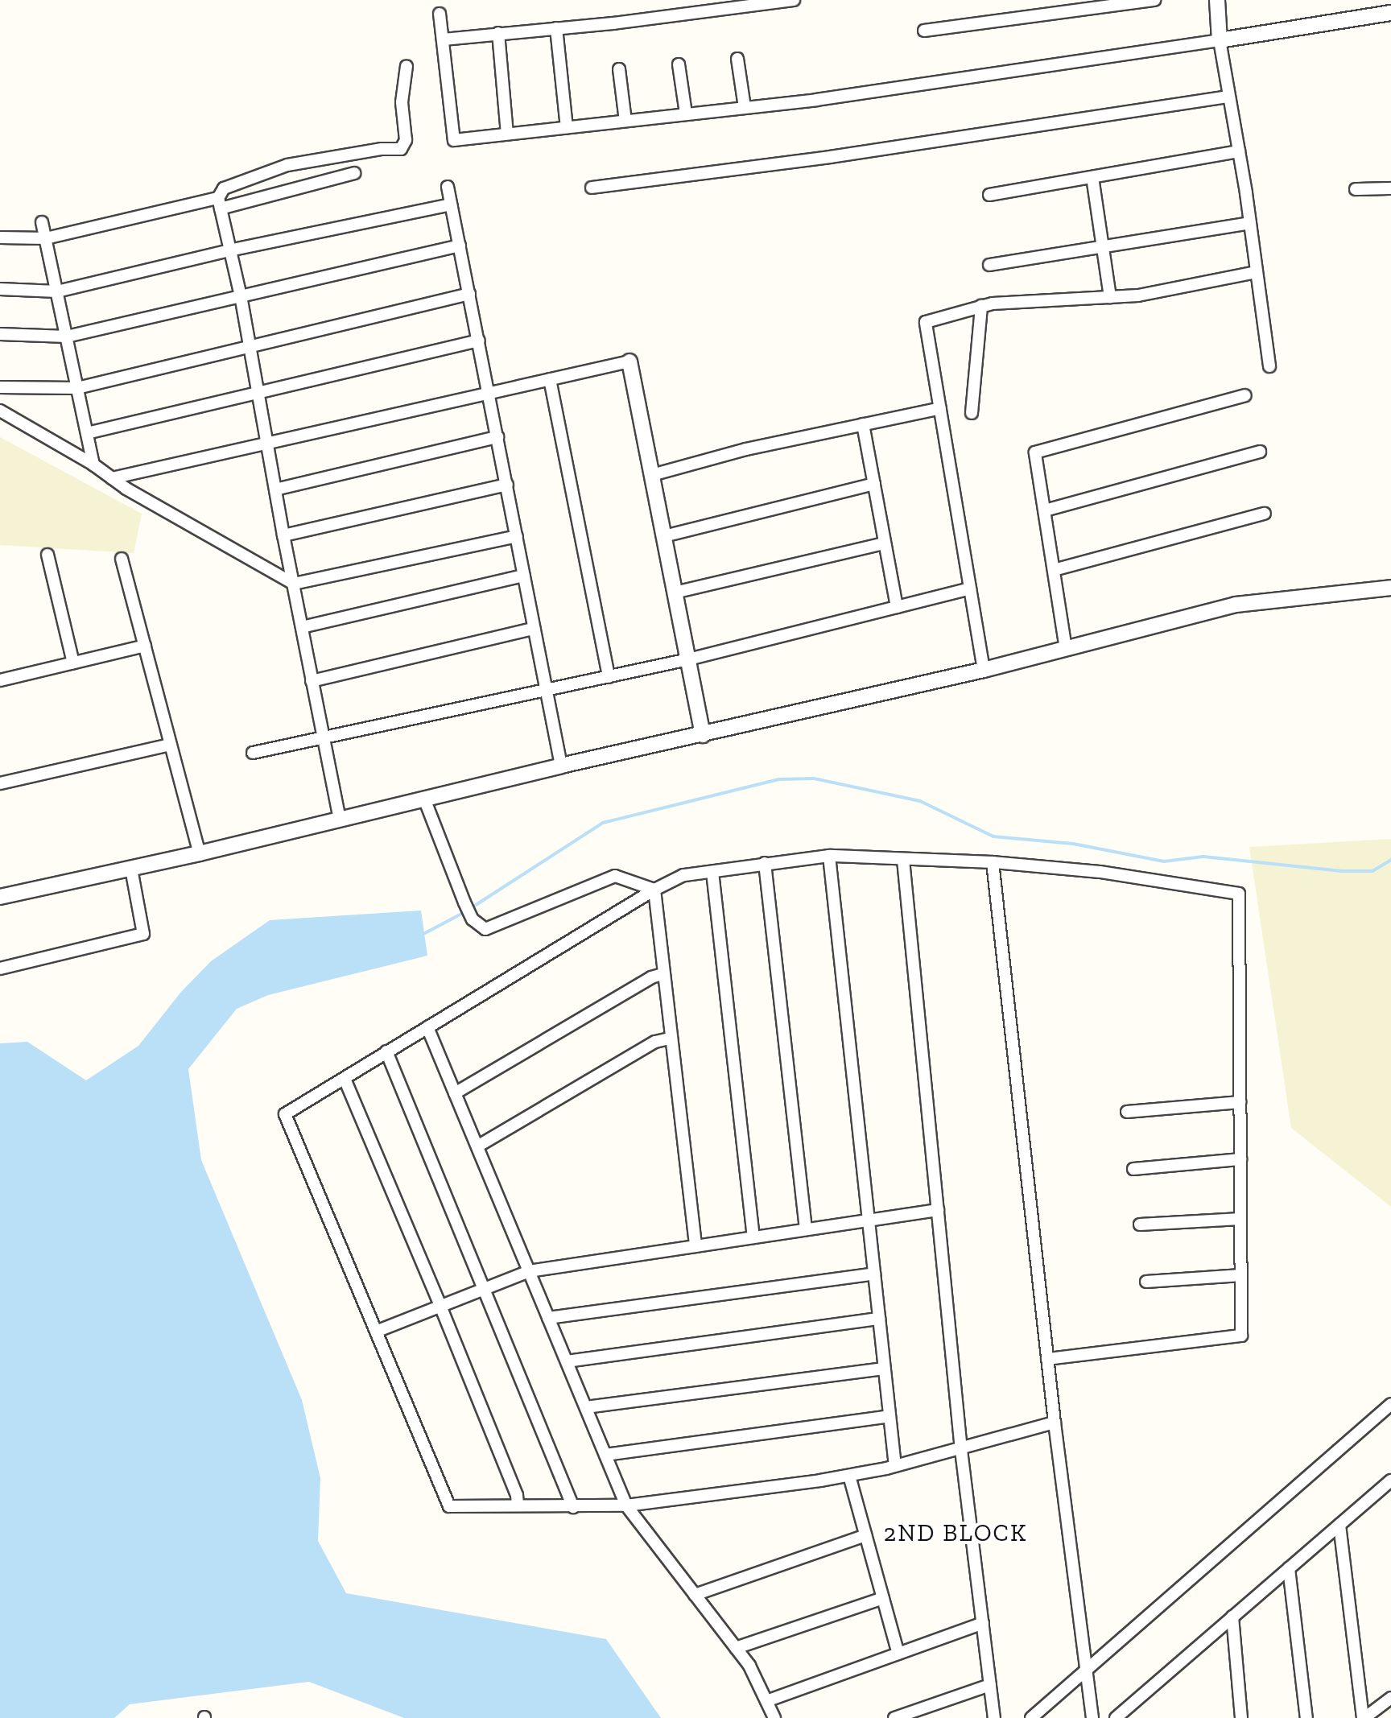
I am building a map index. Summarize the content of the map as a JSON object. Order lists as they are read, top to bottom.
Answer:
{
  "districts": ["2ND BLOCK"]
}
